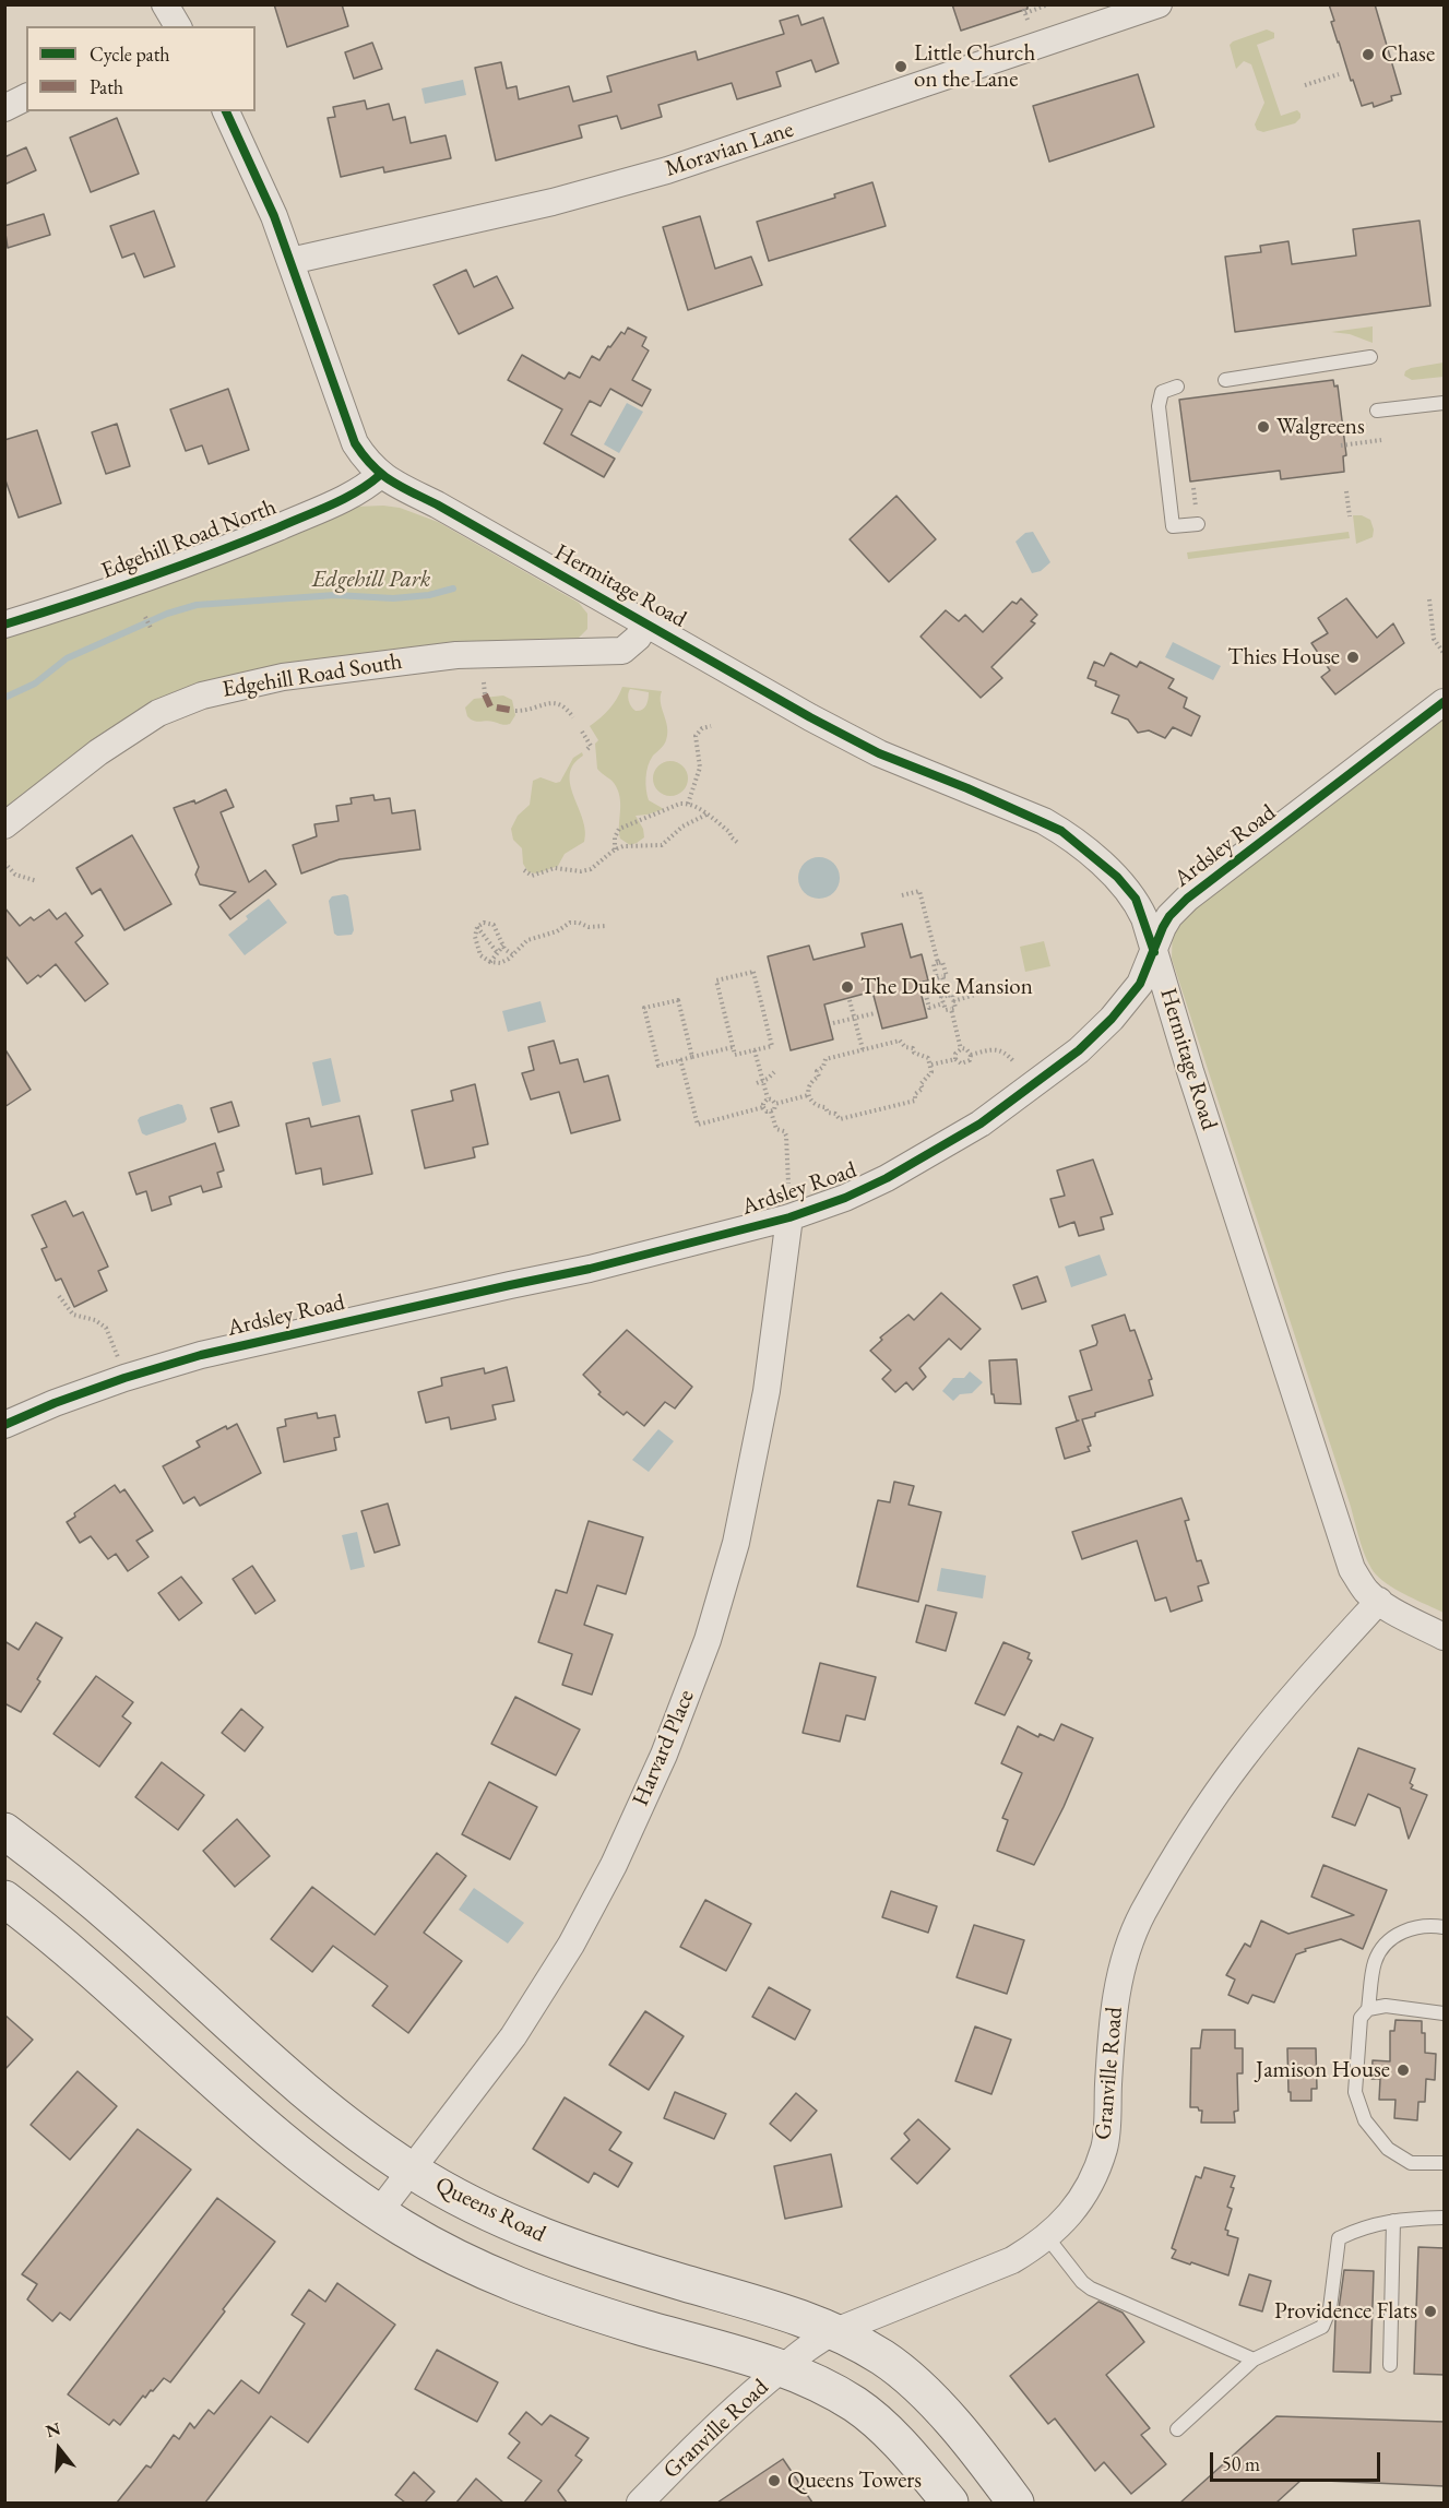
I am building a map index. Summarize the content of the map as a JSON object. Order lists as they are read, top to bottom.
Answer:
{
  "streets": {
    "main road": ["Queens Road"],
    "street": [
      "Moravian Lane",
      "Edgehill Road North",
      "Hermitage Road",
      "Edgehill Road South",
      "Ardsley Road",
      "Harvard Place",
      "Granville Road"
    ]
  },
  "crossings": [
    ["Moravian Lane", "Hermitage Road"],
    ["Edgehill Road North", "Hermitage Road"],
    ["Hermitage Road", "Edgehill Road South"],
    ["Hermitage Road", "Ardsley Road"],
    ["Hermitage Road", "Granville Road"],
    ["Ardsley Road", "Harvard Place"],
    ["Harvard Place", "Queens Road"],
    ["Granville Road", "Queens Road"]
  ],
  "parks": ["Edgehill Park"],
  "places": [
    "Chase",
    "Little Church on the Lane",
    "Walgreens",
    "Thies House",
    "The Duke Mansion",
    "Jamison House",
    "Providence Flats",
    "Queens Towers"
  ],
  "legend": ["Cycle path", "Path"],
  "scale_bar": "50 m",
  "north": "top"
}
